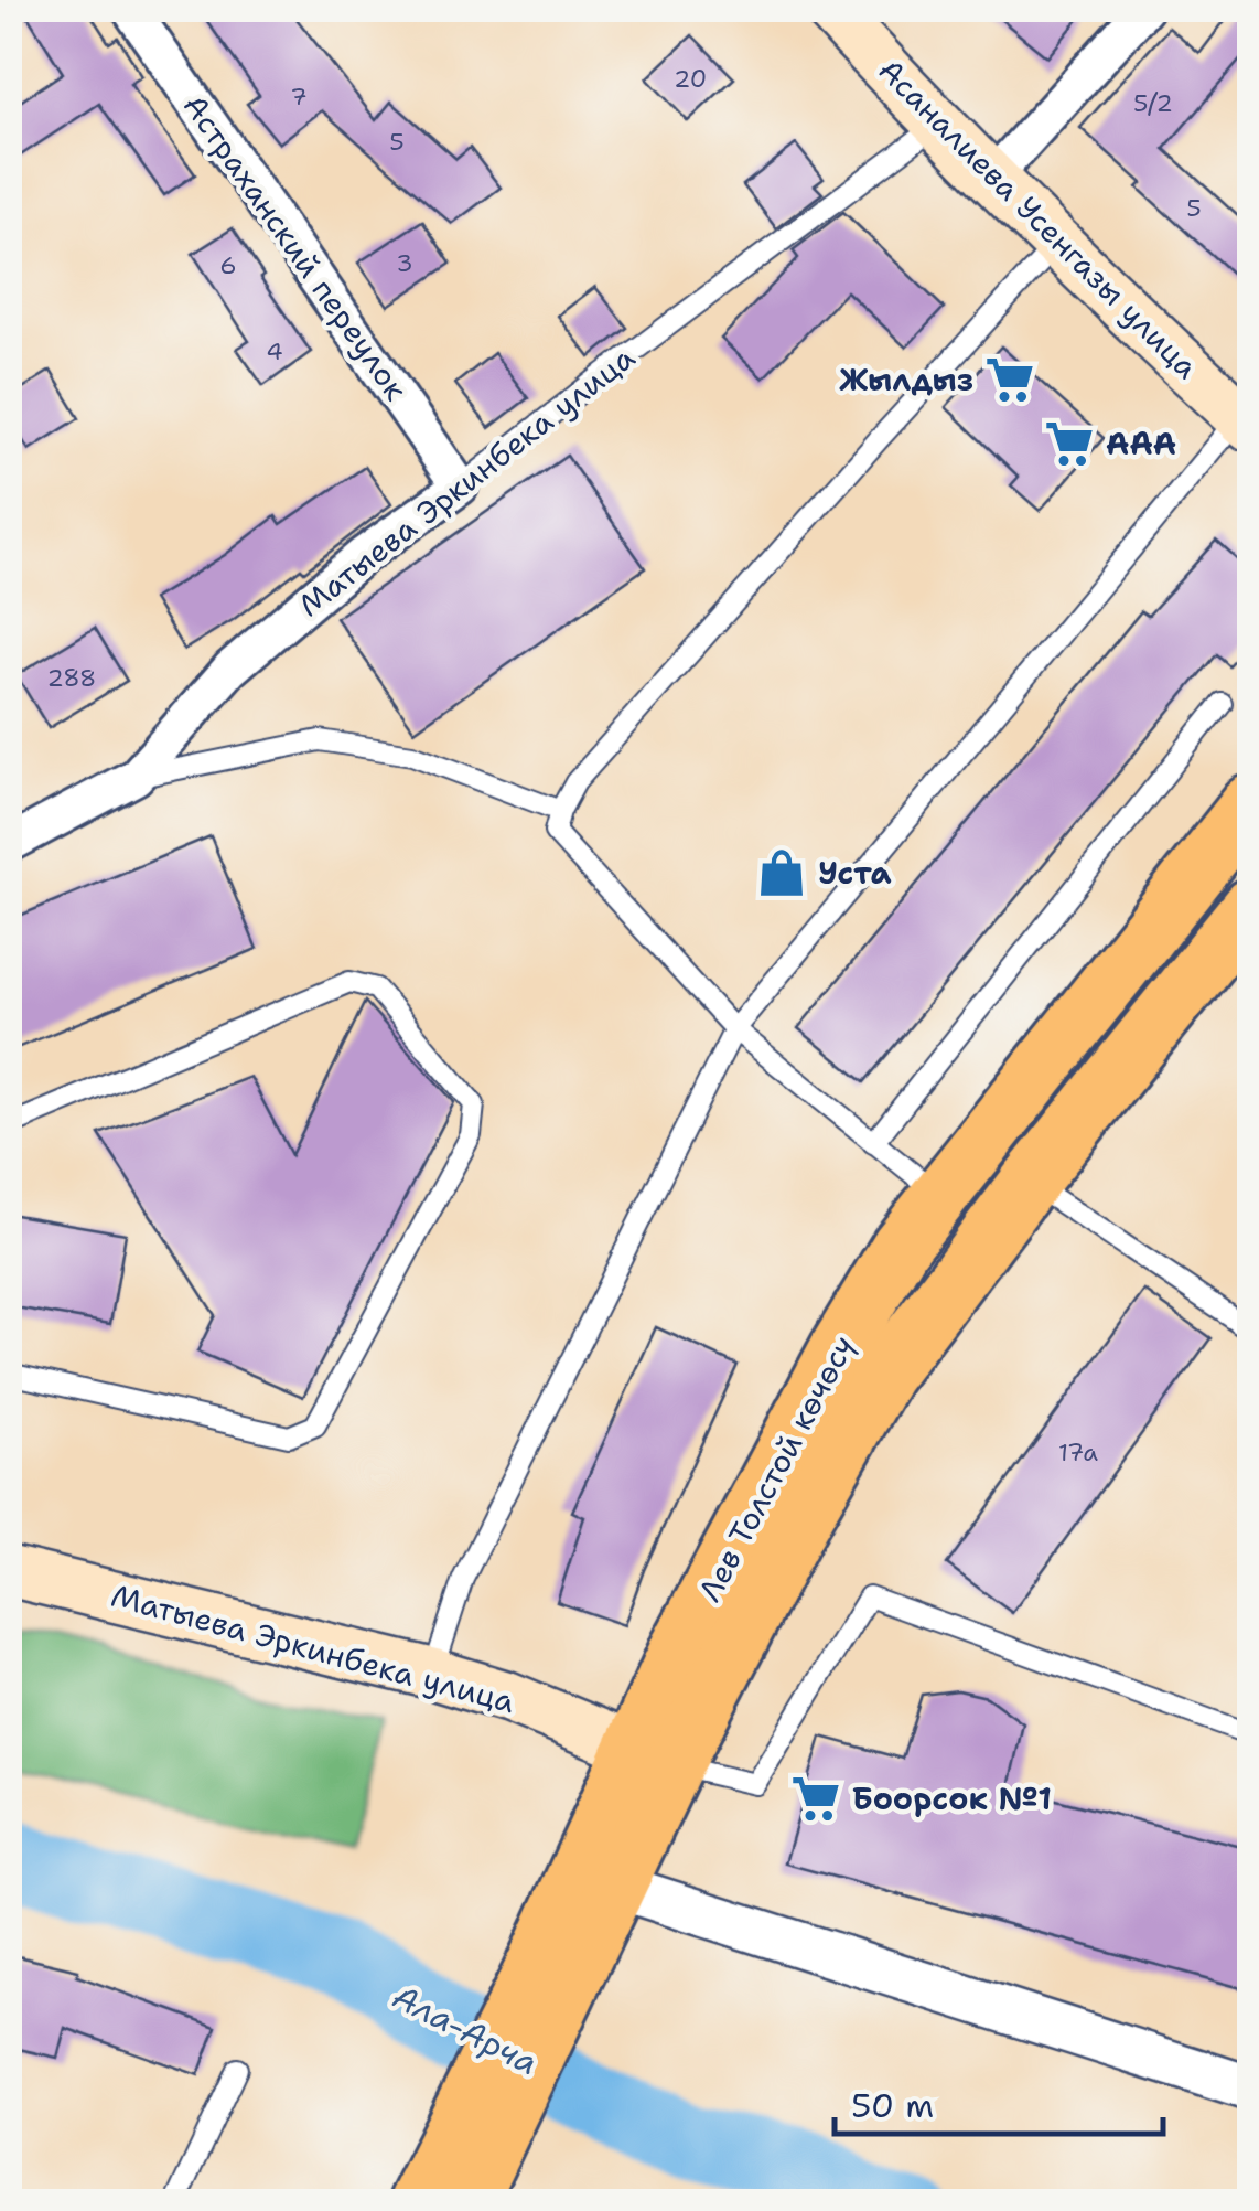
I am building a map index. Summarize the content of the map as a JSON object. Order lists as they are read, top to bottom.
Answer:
{
  "streets": {
    "main road": ["Асаналиева Усенгазы улица", "Матыева Эркинбека улица", "Лев Толстой көчөсү"],
    "street": ["Астраханский переулок"]
  },
  "crossings": [
    ["Асаналиева Усенгазы улица", "Матыева Эркинбека улица"],
    ["Астраханский переулок", "Матыева Эркинбека улица"],
    ["Матыева Эркинбека улица", "Лев Толстой көчөсү"]
  ],
  "water": ["Ала-Арча"],
  "places": {
    "supermarket": ["Жылдыз", "AAA", "Боорсок №1"],
    "shop": ["Уста"]
  },
  "house_numbers": [
    "20",
    "7",
    "5/2",
    "5",
    "5",
    "3",
    "6",
    "4",
    "288",
    "17a"
  ],
  "scale_bar": "50 m"
}
